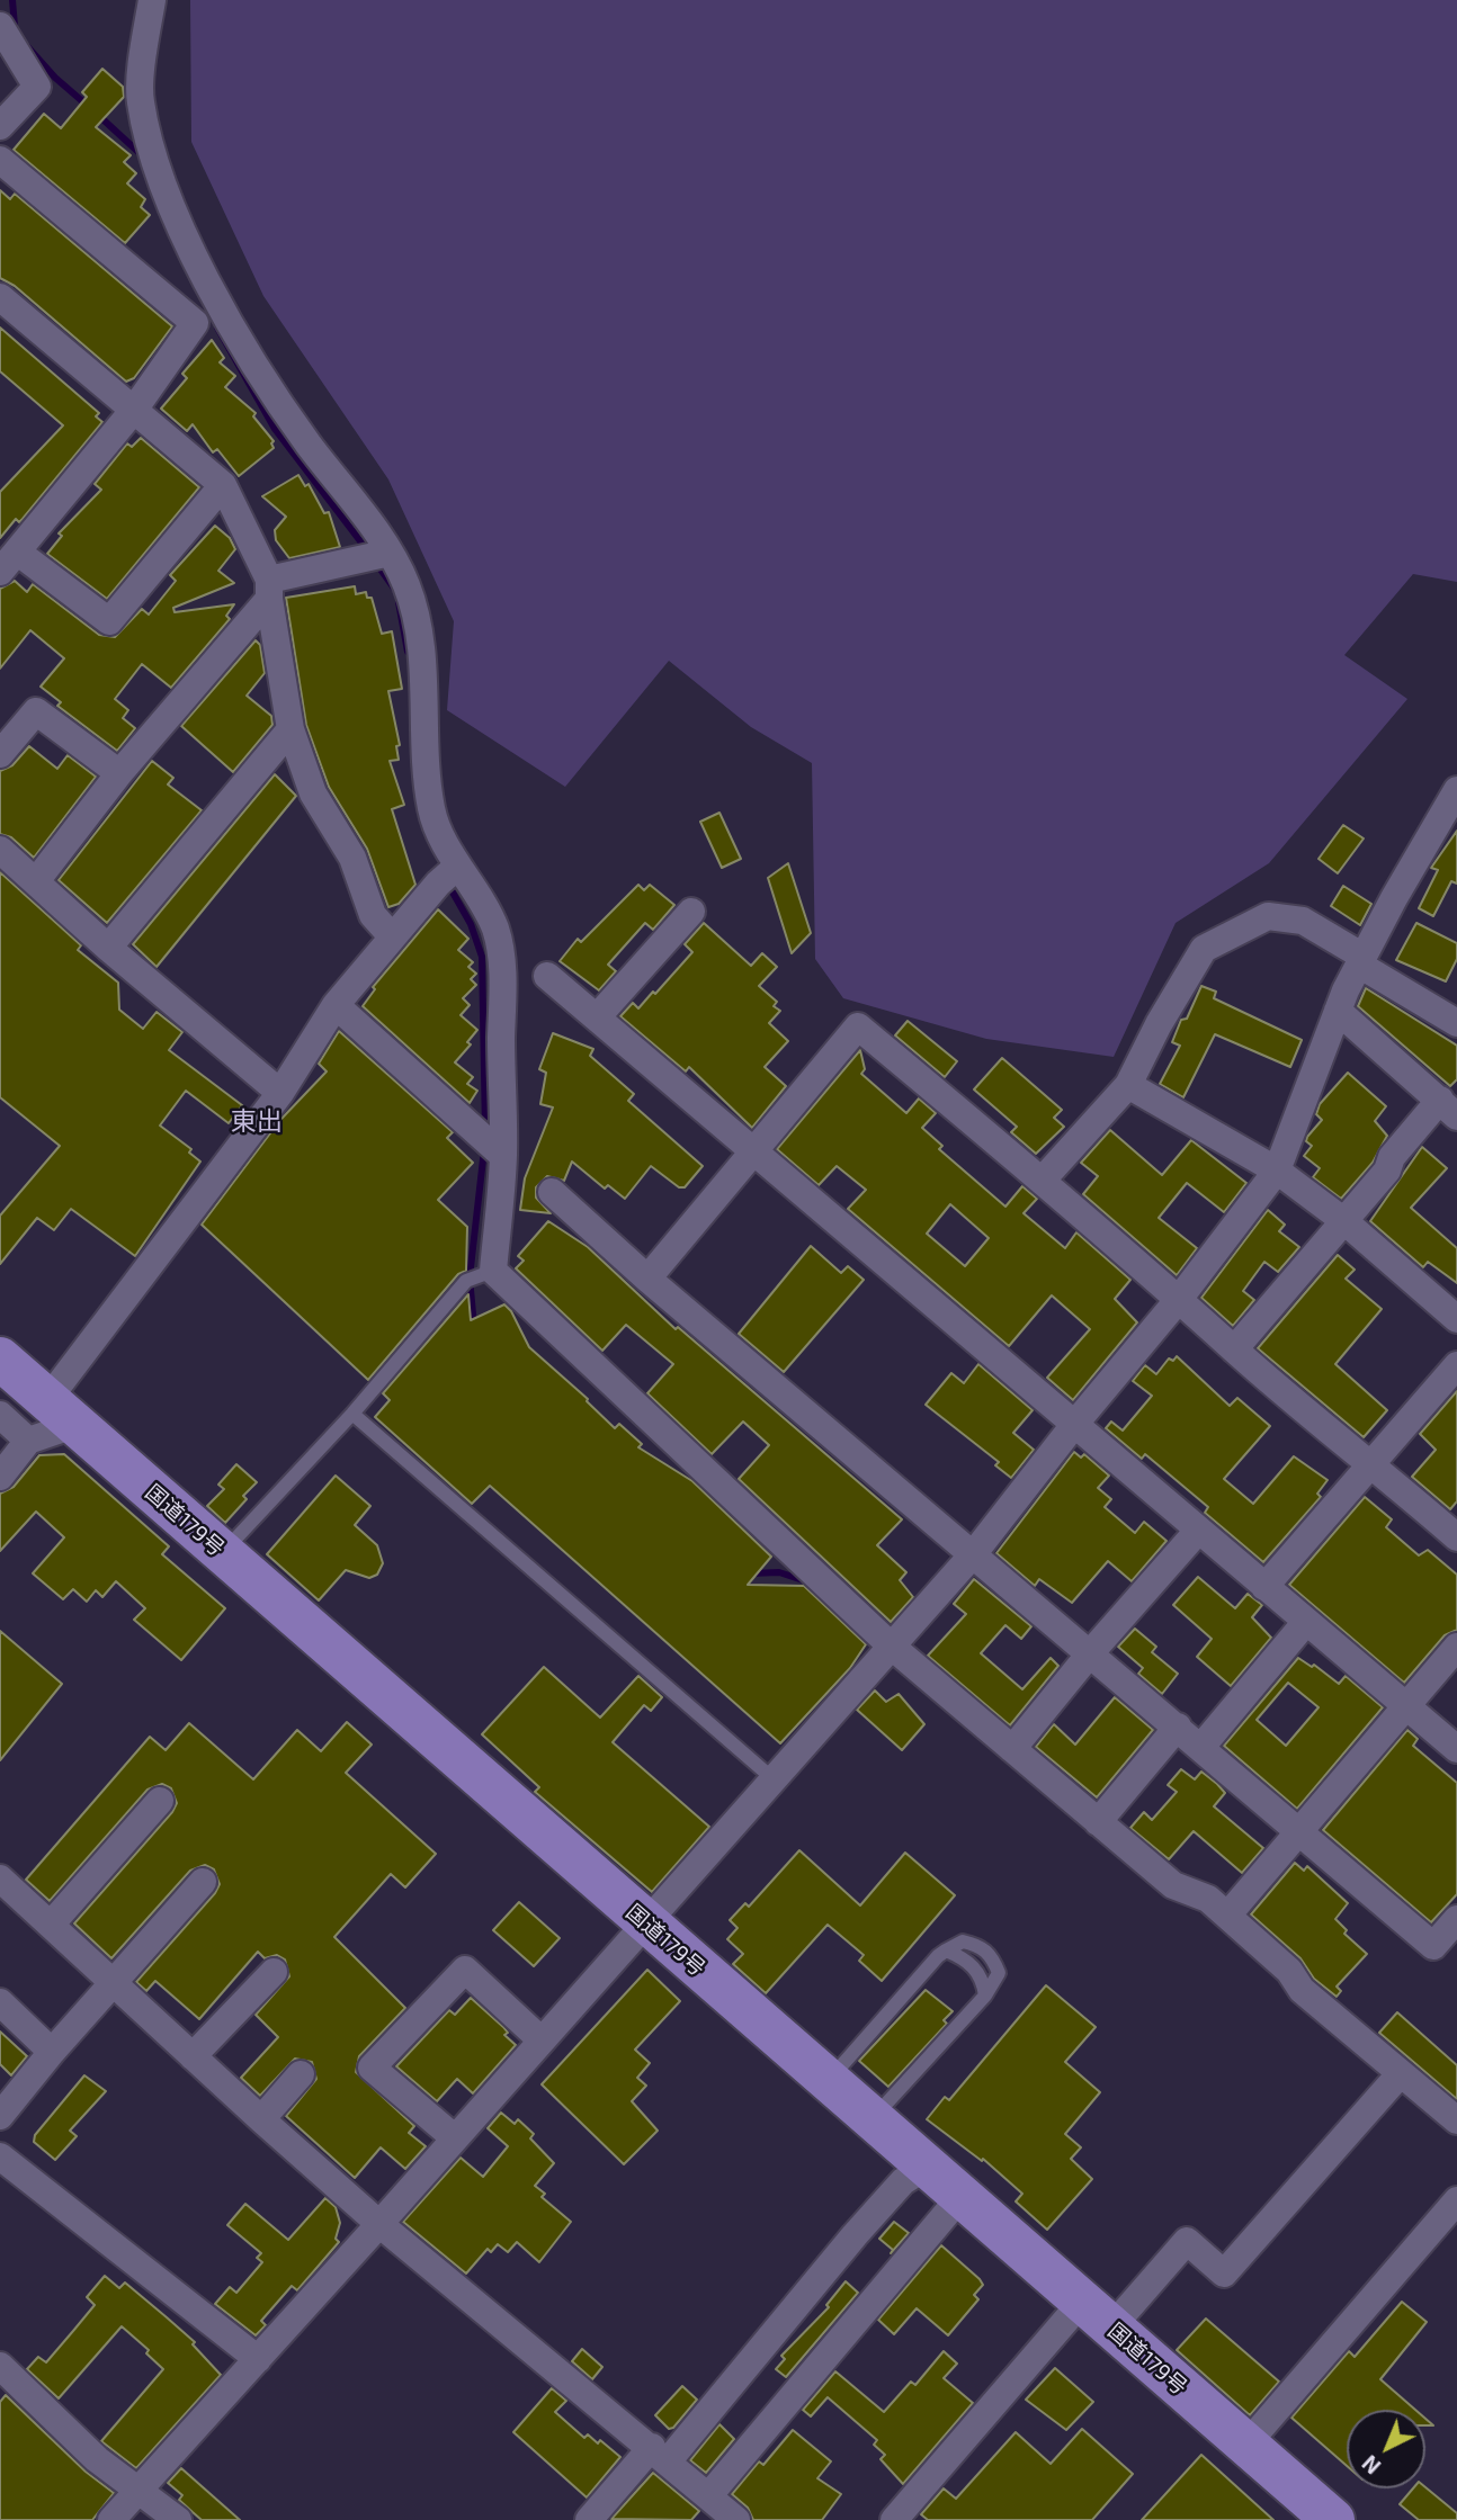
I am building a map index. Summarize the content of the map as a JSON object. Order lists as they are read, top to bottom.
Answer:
{
  "streets": {
    "highway": ["国道179号"]
  },
  "districts": ["東出"],
  "north": "bottom left"
}
